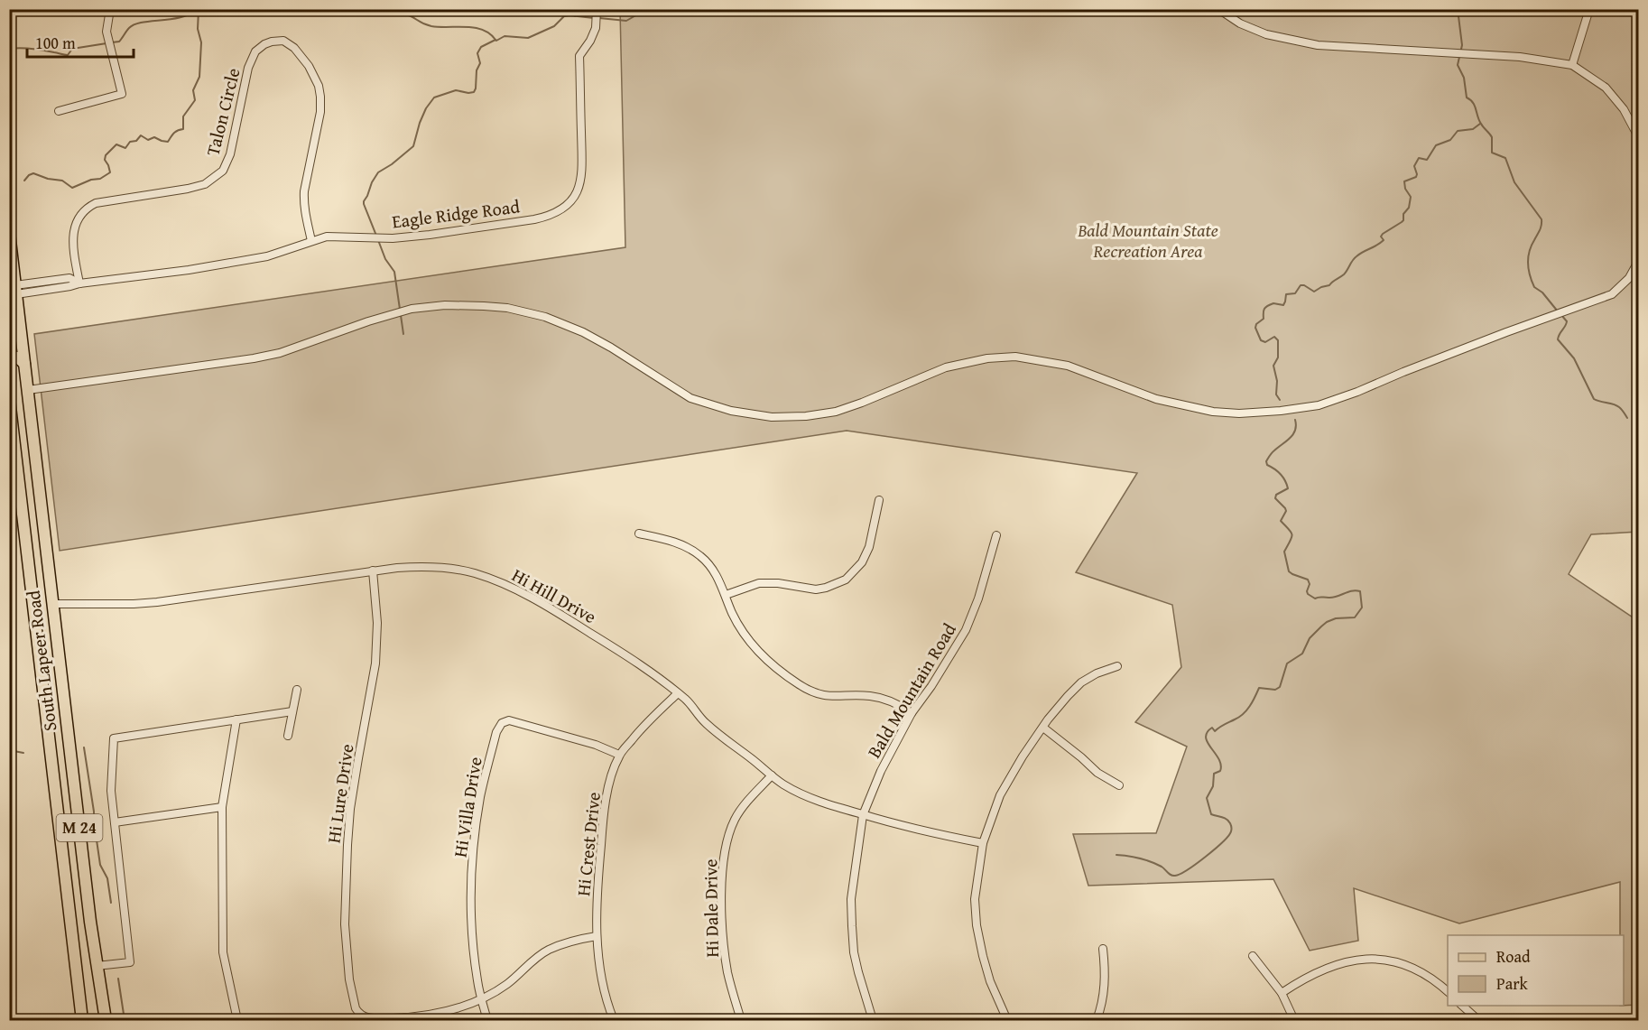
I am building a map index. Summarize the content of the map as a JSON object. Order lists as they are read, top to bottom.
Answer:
{
  "streets": {
    "main road": ["South Lapeer Road", "M 24"],
    "street": [
      "Talon Circle",
      "Eagle Ridge Road",
      "Hi Hill Drive",
      "Bald Mountain Road",
      "Hi Lure Drive",
      "Hi Villa Drive",
      "Hi Crest Drive",
      "Hi Dale Drive"
    ]
  },
  "crossings": [
    ["Talon Circle", "Eagle Ridge Road"],
    ["Eagle Ridge Road", "South Lapeer Road"],
    ["Hi Hill Drive", "South Lapeer Road"],
    ["Hi Hill Drive", "Bald Mountain Road"],
    ["Hi Hill Drive", "Hi Lure Drive"],
    ["Hi Hill Drive", "Hi Crest Drive"],
    ["Hi Hill Drive", "Hi Dale Drive"],
    ["Hi Lure Drive", "Hi Villa Drive"],
    ["Hi Villa Drive", "Hi Crest Drive"]
  ],
  "parks": ["Bald Mountain State Recreation Area"],
  "legend": ["Road", "Park"],
  "scale_bar": "100 m"
}
